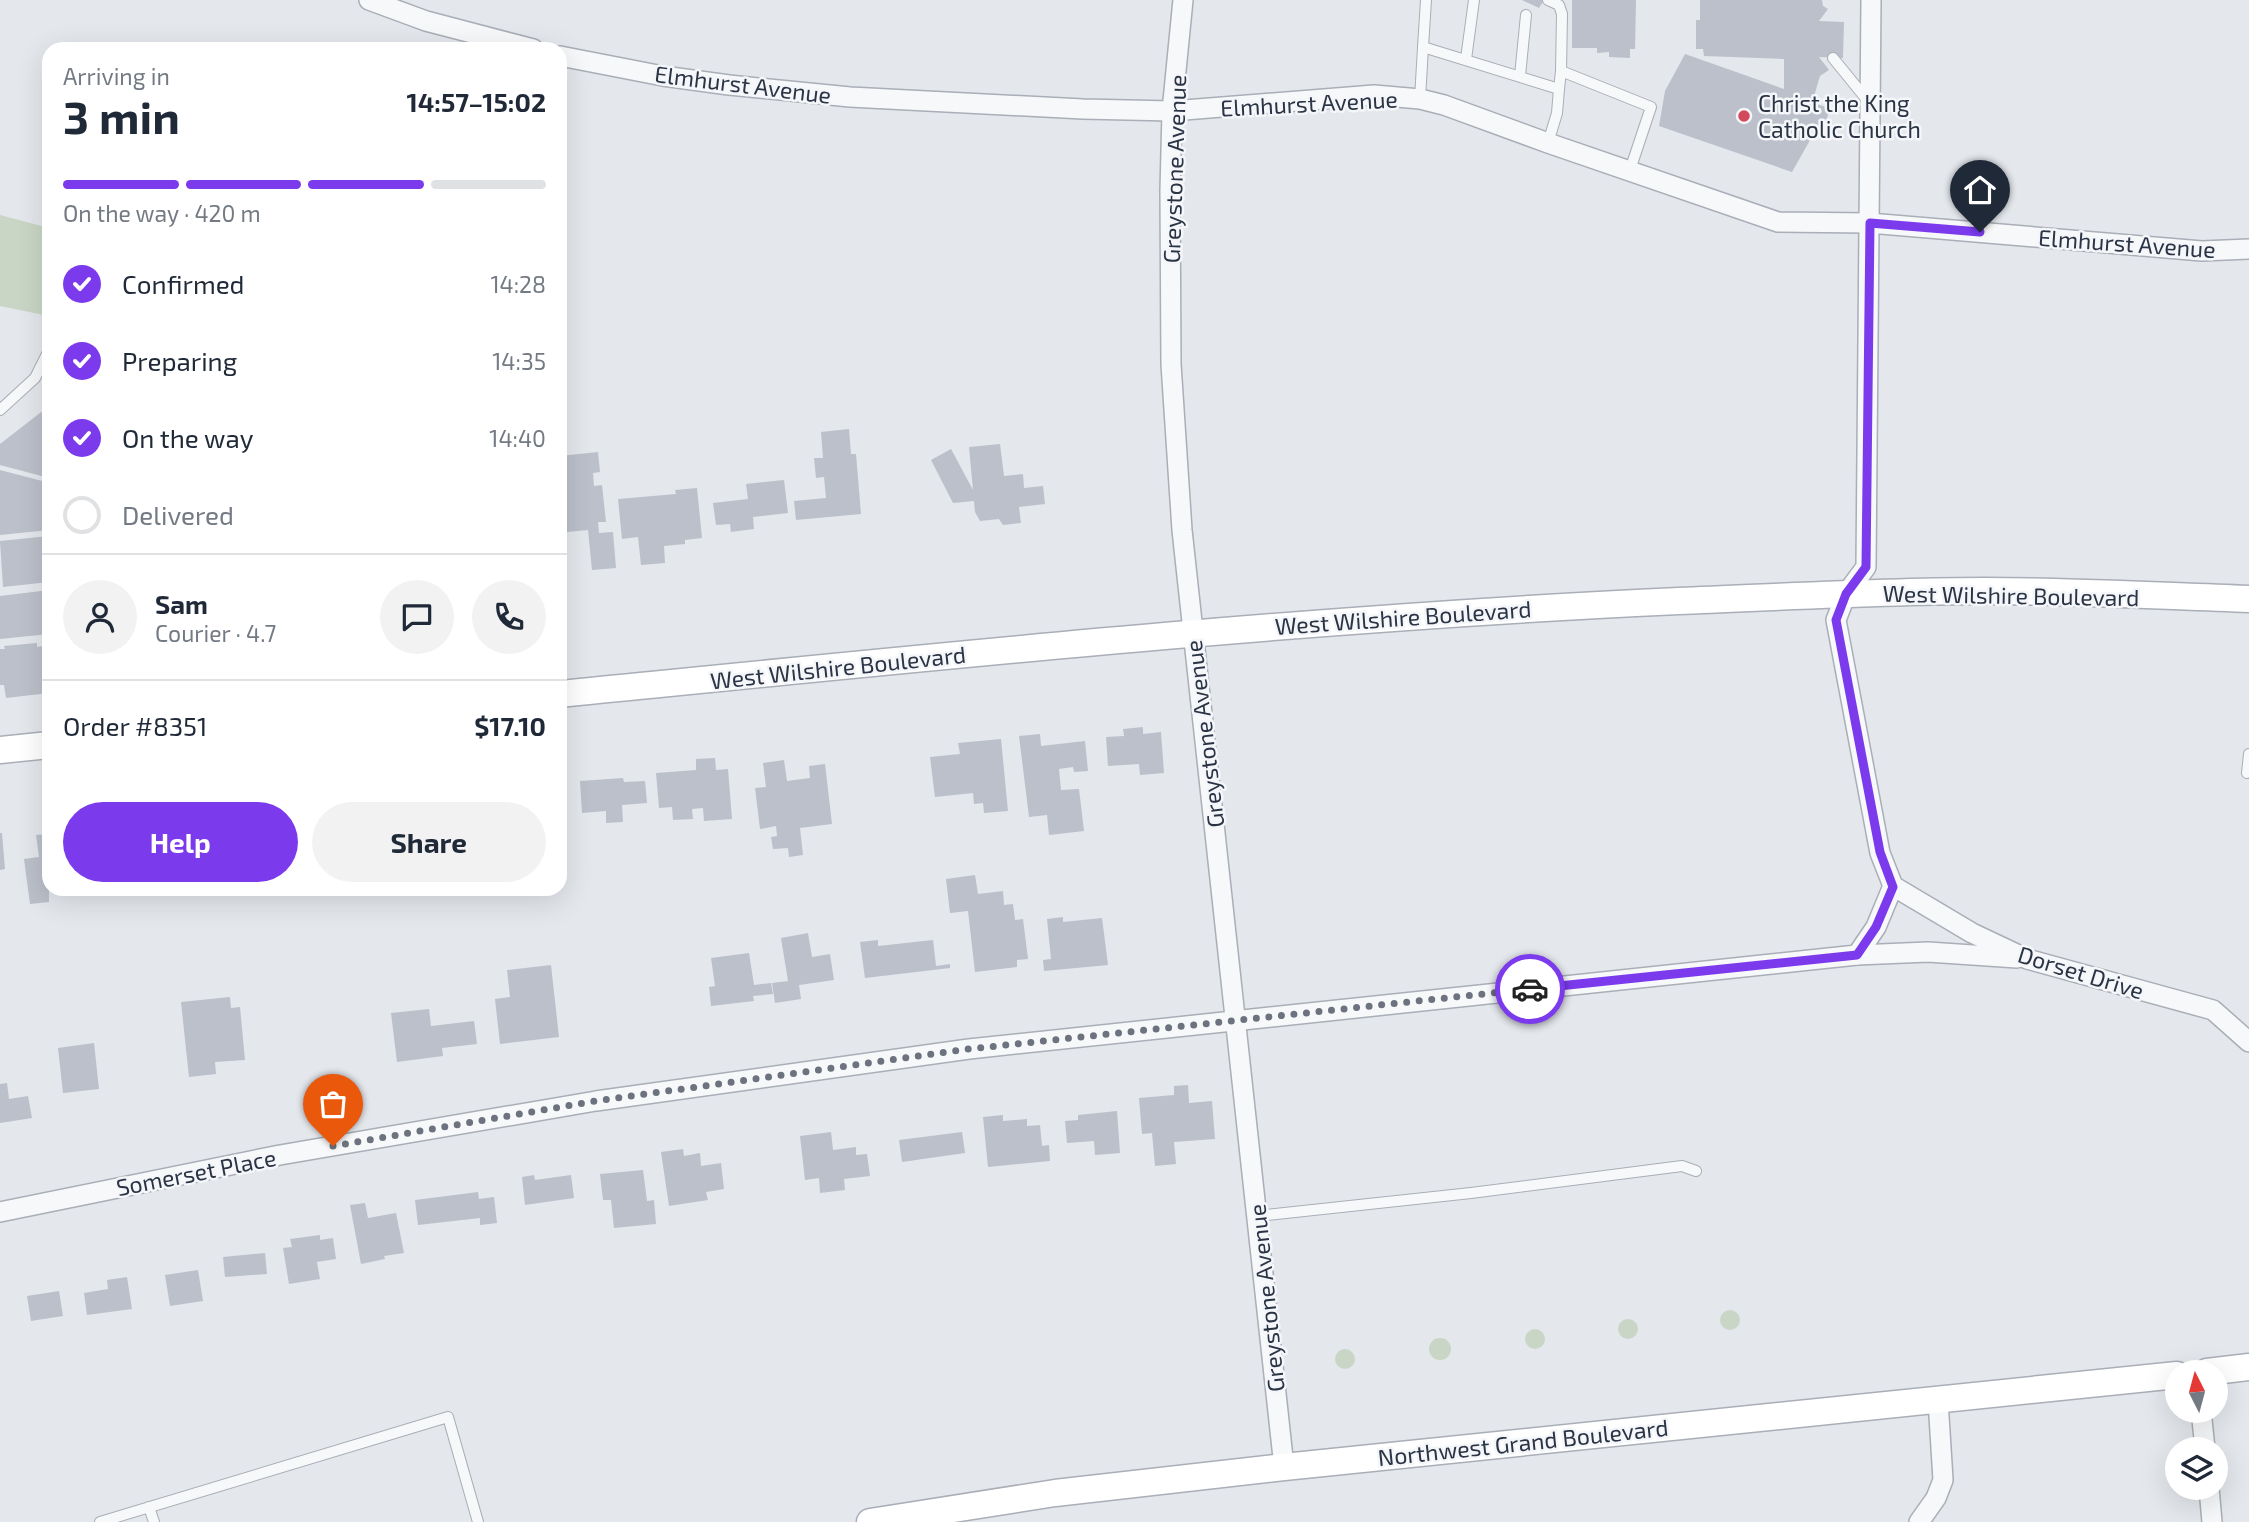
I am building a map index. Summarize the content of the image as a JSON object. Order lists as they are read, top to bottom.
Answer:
{
  "streets": {
    "street": [
      "Elmhurst Avenue",
      "Greystone Avenue",
      "West Wilshire Boulevard",
      "Dorset Drive",
      "Somerset Place",
      "Northwest Grand Boulevard"
    ]
  },
  "crossings": [
    ["Elmhurst Avenue", "Greystone Avenue"],
    ["Greystone Avenue", "West Wilshire Boulevard"],
    ["Greystone Avenue", "Somerset Place"],
    ["Greystone Avenue", "Northwest Grand Boulevard"],
    ["Dorset Drive", "Somerset Place"]
  ],
  "places": ["Christ the King Catholic Church"],
  "north": "top",
  "page": {
    "heading": ["3 min", "Arriving in", "14:57–15:02"],
    "panel": [
      "Sam",
      "Courier · 4.7",
      "Order #8351",
      "$17.10"
    ],
    "bar": "On the way · 420 m",
    "list": [
      ["Confirmed", "14:28"],
      ["Preparing", "14:35"],
      ["On the way", "14:40"],
      "Delivered"
    ],
    "buttons": ["Help", "Share"]
  }
}
